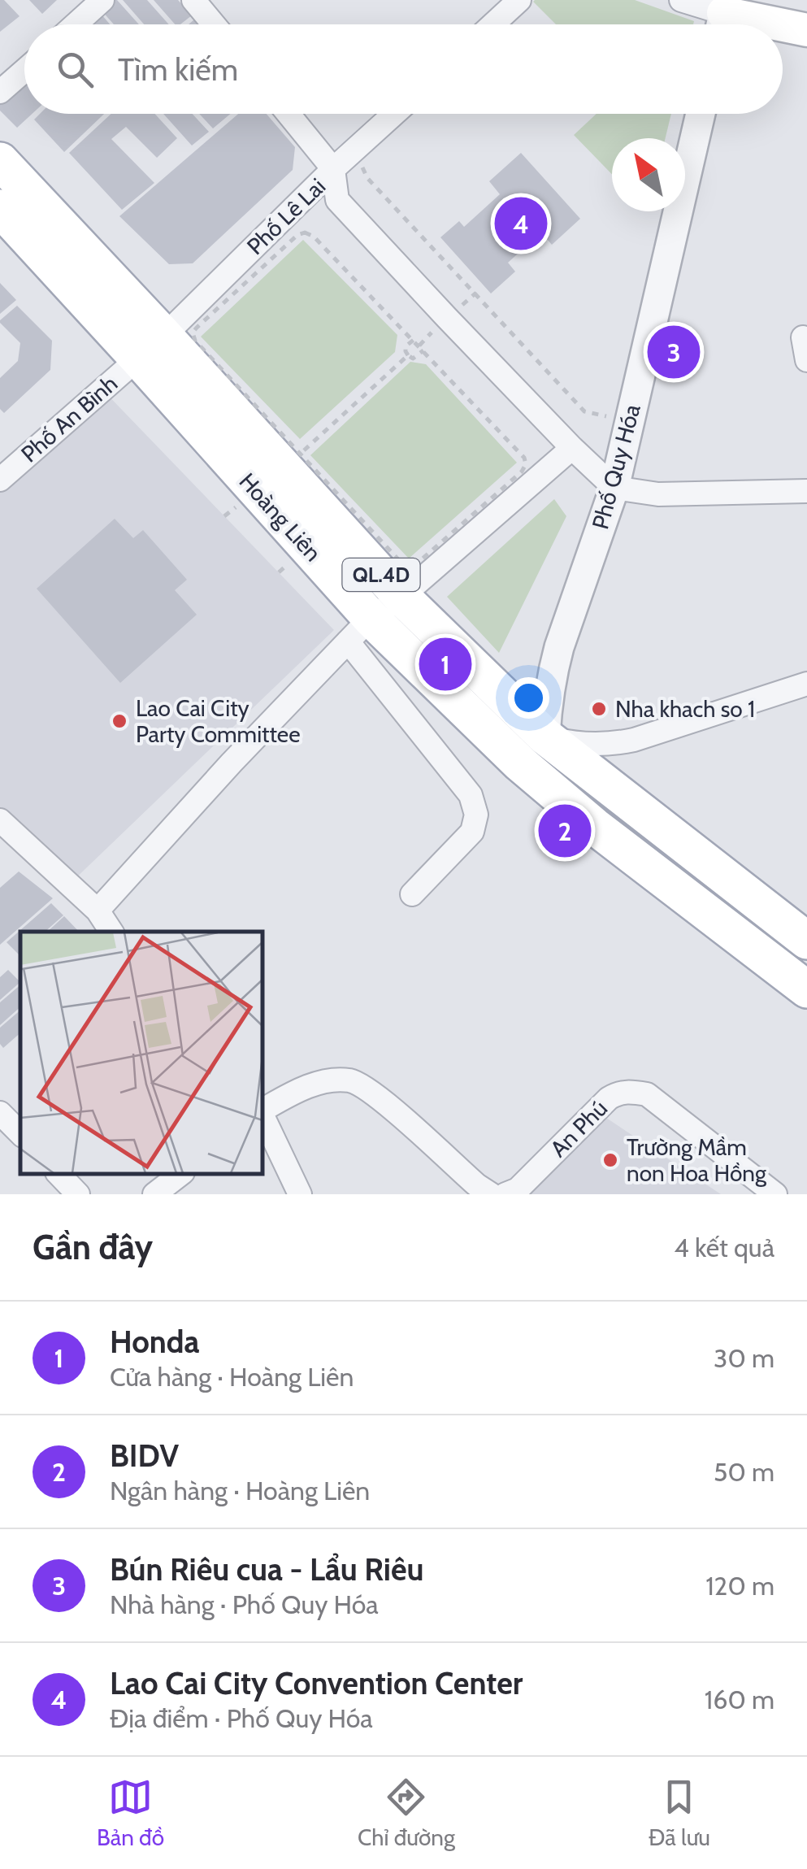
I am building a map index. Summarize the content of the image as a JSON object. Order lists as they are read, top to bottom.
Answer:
{
  "streets": {
    "main road": ["Hoàng Liên", "QL.4D"],
    "street": [
      "Phố Lê Lai",
      "Phố An Bình",
      "Phố Quy Hóa",
      "An Phú"
    ]
  },
  "crossings": [
    ["Phố Lê Lai", "Phố An Bình"],
    ["Phố Lê Lai", "Hoàng Liên"],
    ["Phố An Bình", "Hoàng Liên"],
    ["Phố Quy Hóa", "Hoàng Liên"]
  ],
  "places": ["Nha khach so 1", "Lao Cai City Party Committee", "Trường Mầm non Hoa Hồng"],
  "north": "top left",
  "page": {
    "search": "Tìm kiếm",
    "pins": [
      "4",
      "3",
      "1",
      "2"
    ],
    "heading": ["Gần đây", "4 kết quả"],
    "list": [
      {
        "mark": "1",
        "name": "Honda",
        "note": "Cửa hàng · Hoàng Liên",
        "value": "30 m"
      },
      {
        "mark": "2",
        "name": "BIDV",
        "note": "Ngân hàng · Hoàng Liên",
        "value": "50 m"
      },
      {
        "mark": "3",
        "name": "Bún Riêu cua - Lẩu Riêu",
        "note": "Nhà hàng · Phố Quy Hóa",
        "value": "120 m"
      },
      {
        "mark": "4",
        "name": "Lao Cai City Convention Center",
        "note": "Địa điểm · Phố Quy Hóa",
        "value": "160 m"
      }
    ],
    "nav": ["Bản đồ", "Chỉ đường", "Đã lưu"]
  }
}
